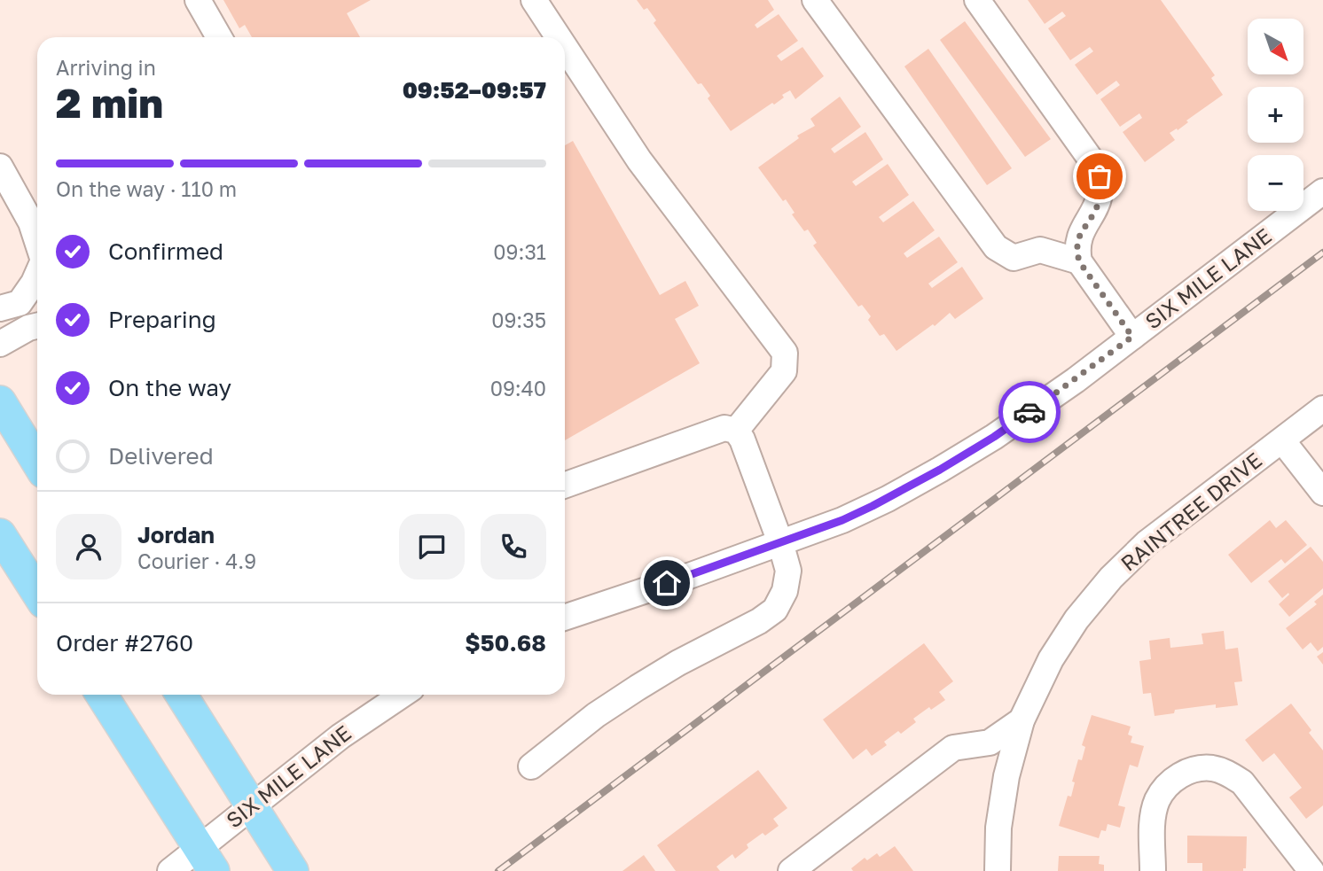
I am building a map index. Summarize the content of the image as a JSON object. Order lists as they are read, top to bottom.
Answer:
{
  "streets": {
    "street": ["SIX MILE LANE", "RAINTREE DRIVE"]
  },
  "north": "bottom right",
  "page": {
    "map_buttons": ["+", "−"],
    "heading": ["2 min", "Arriving in", "09:52–09:57"],
    "panel": [
      "Jordan",
      "Courier · 4.9",
      "Order #2760",
      "$50.68"
    ],
    "bar": "On the way · 110 m",
    "list": [
      ["Confirmed", "09:31"],
      ["Preparing", "09:35"],
      ["On the way", "09:40"],
      "Delivered"
    ]
  }
}
